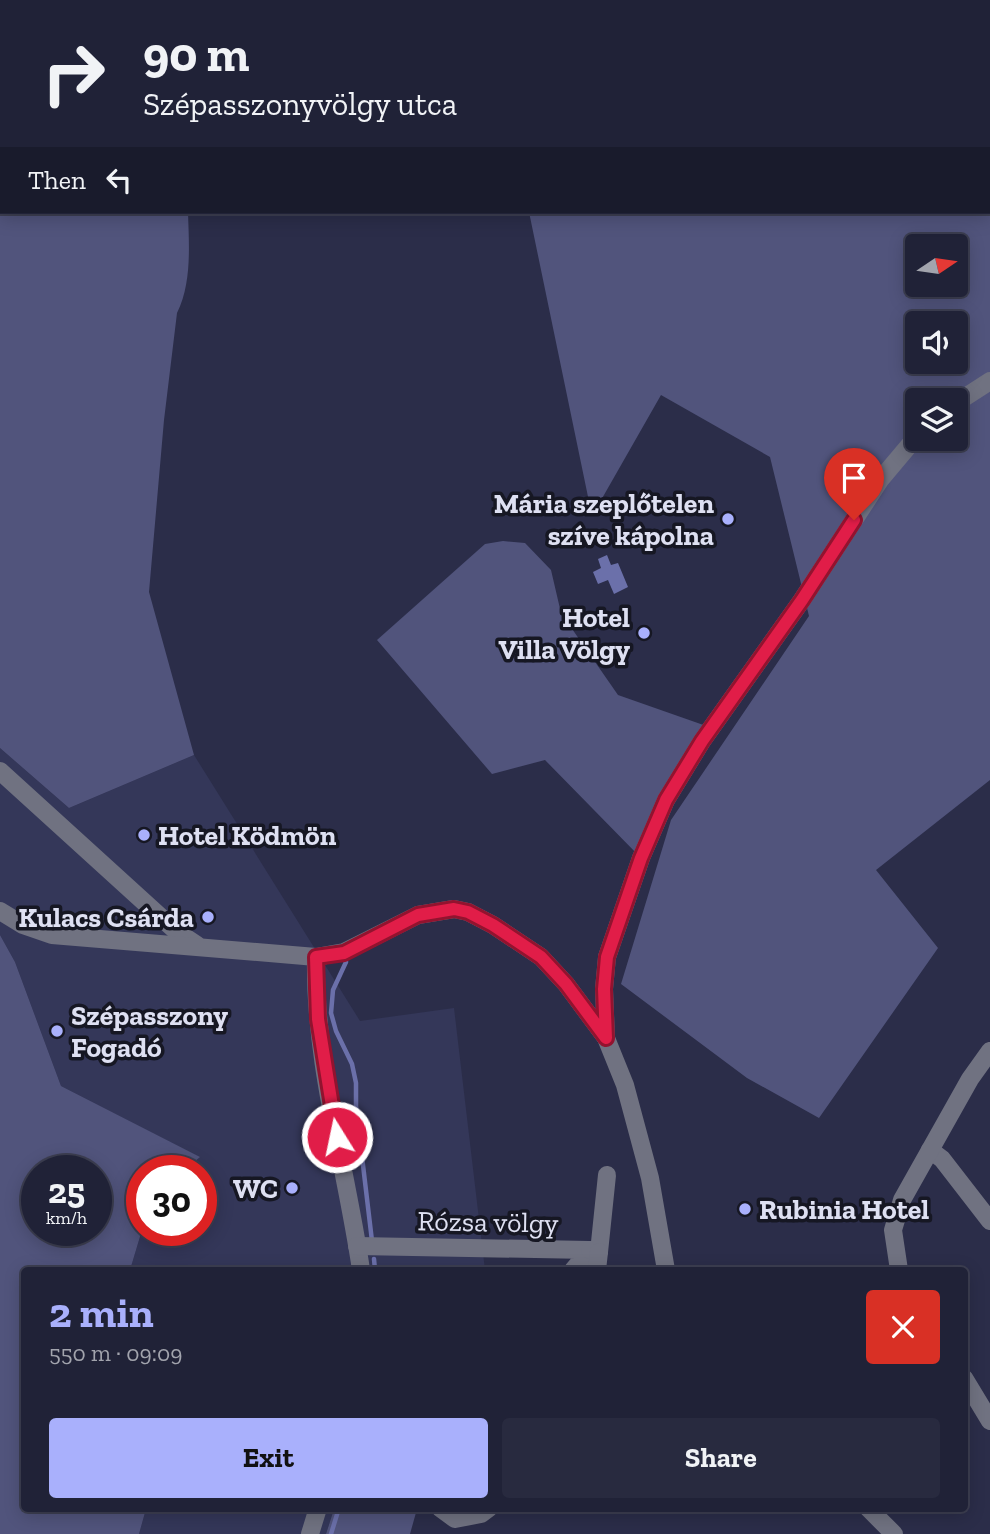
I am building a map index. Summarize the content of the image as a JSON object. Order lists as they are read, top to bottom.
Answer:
{
  "streets": {
    "street": ["Rózsa völgy"]
  },
  "places": [
    "Mária szeplőtelen szíve kápolna",
    "Hotel Villa Völgy",
    "Hotel Ködmön",
    "Kulacs Csárda",
    "Szépasszony Fogadó",
    "WC",
    "Rubinia Hotel"
  ],
  "north": "right",
  "page": {
    "turn": ["90 m", "Szépasszonyvölgy utca"],
    "then": "Then",
    "speed": "25 km/h",
    "limit": "30",
    "heading": ["2 min", "550 m · 09:09"],
    "buttons": ["Exit", "Share"]
  }
}
